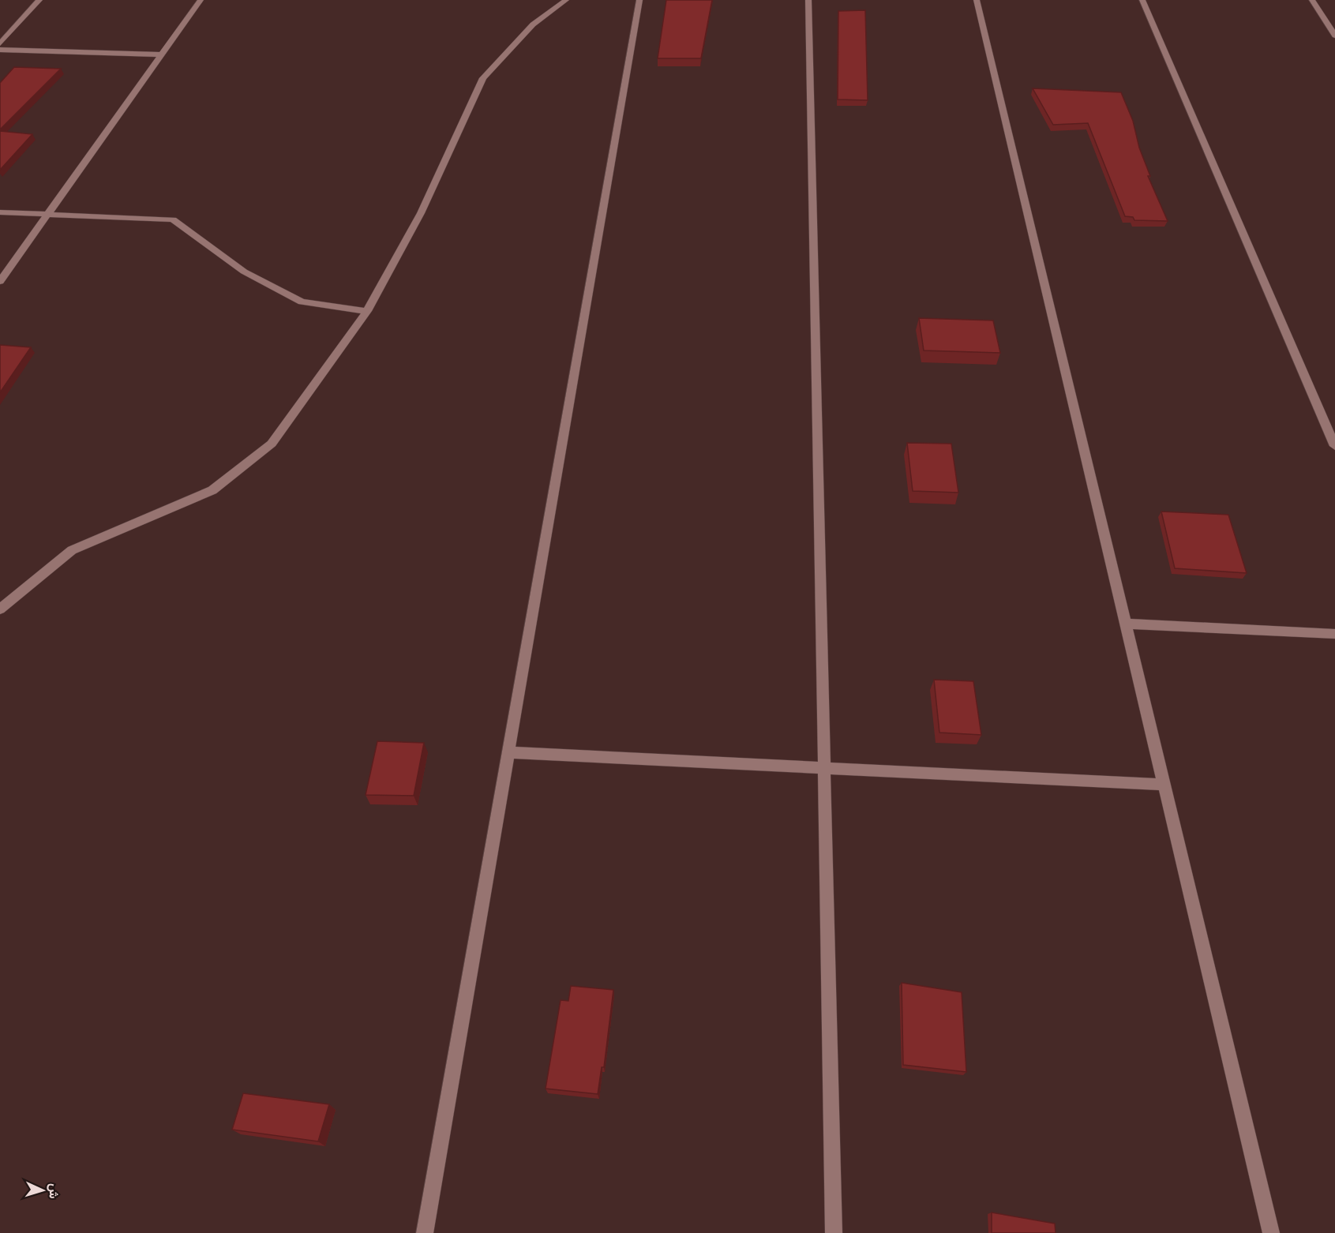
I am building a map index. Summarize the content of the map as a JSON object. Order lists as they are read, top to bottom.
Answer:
{
  "north": "right"
}
